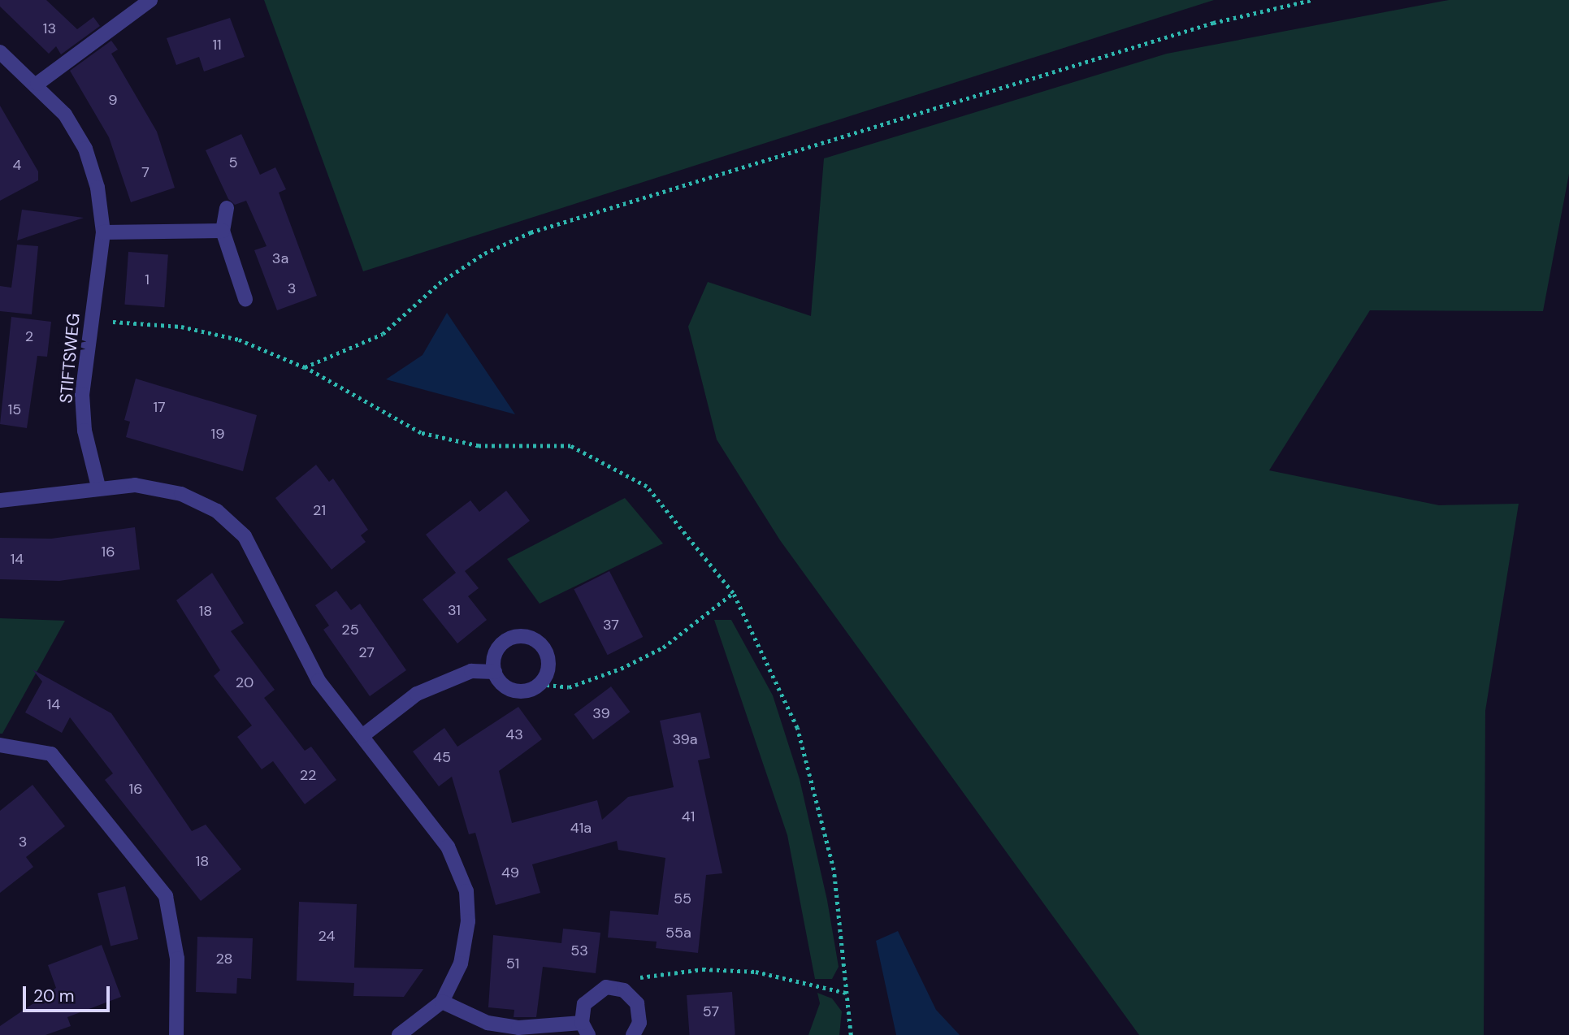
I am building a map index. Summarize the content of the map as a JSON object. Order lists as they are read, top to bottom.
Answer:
{
  "streets": {
    "street": ["STIFTSWEG"]
  },
  "house_numbers": [
    "13",
    "11",
    "9",
    "5",
    "4",
    "7",
    "3a",
    "1",
    "3",
    "2",
    "17",
    "15",
    "19",
    "21",
    "16",
    "14",
    "31",
    "18",
    "37",
    "25",
    "27",
    "20",
    "14",
    "39",
    "43",
    "39a",
    "45",
    "22",
    "16",
    "41",
    "41a",
    "3",
    "18",
    "49",
    "55",
    "55a",
    "24",
    "53",
    "28",
    "51",
    "57"
  ],
  "scale_bar": "20 m"
}
